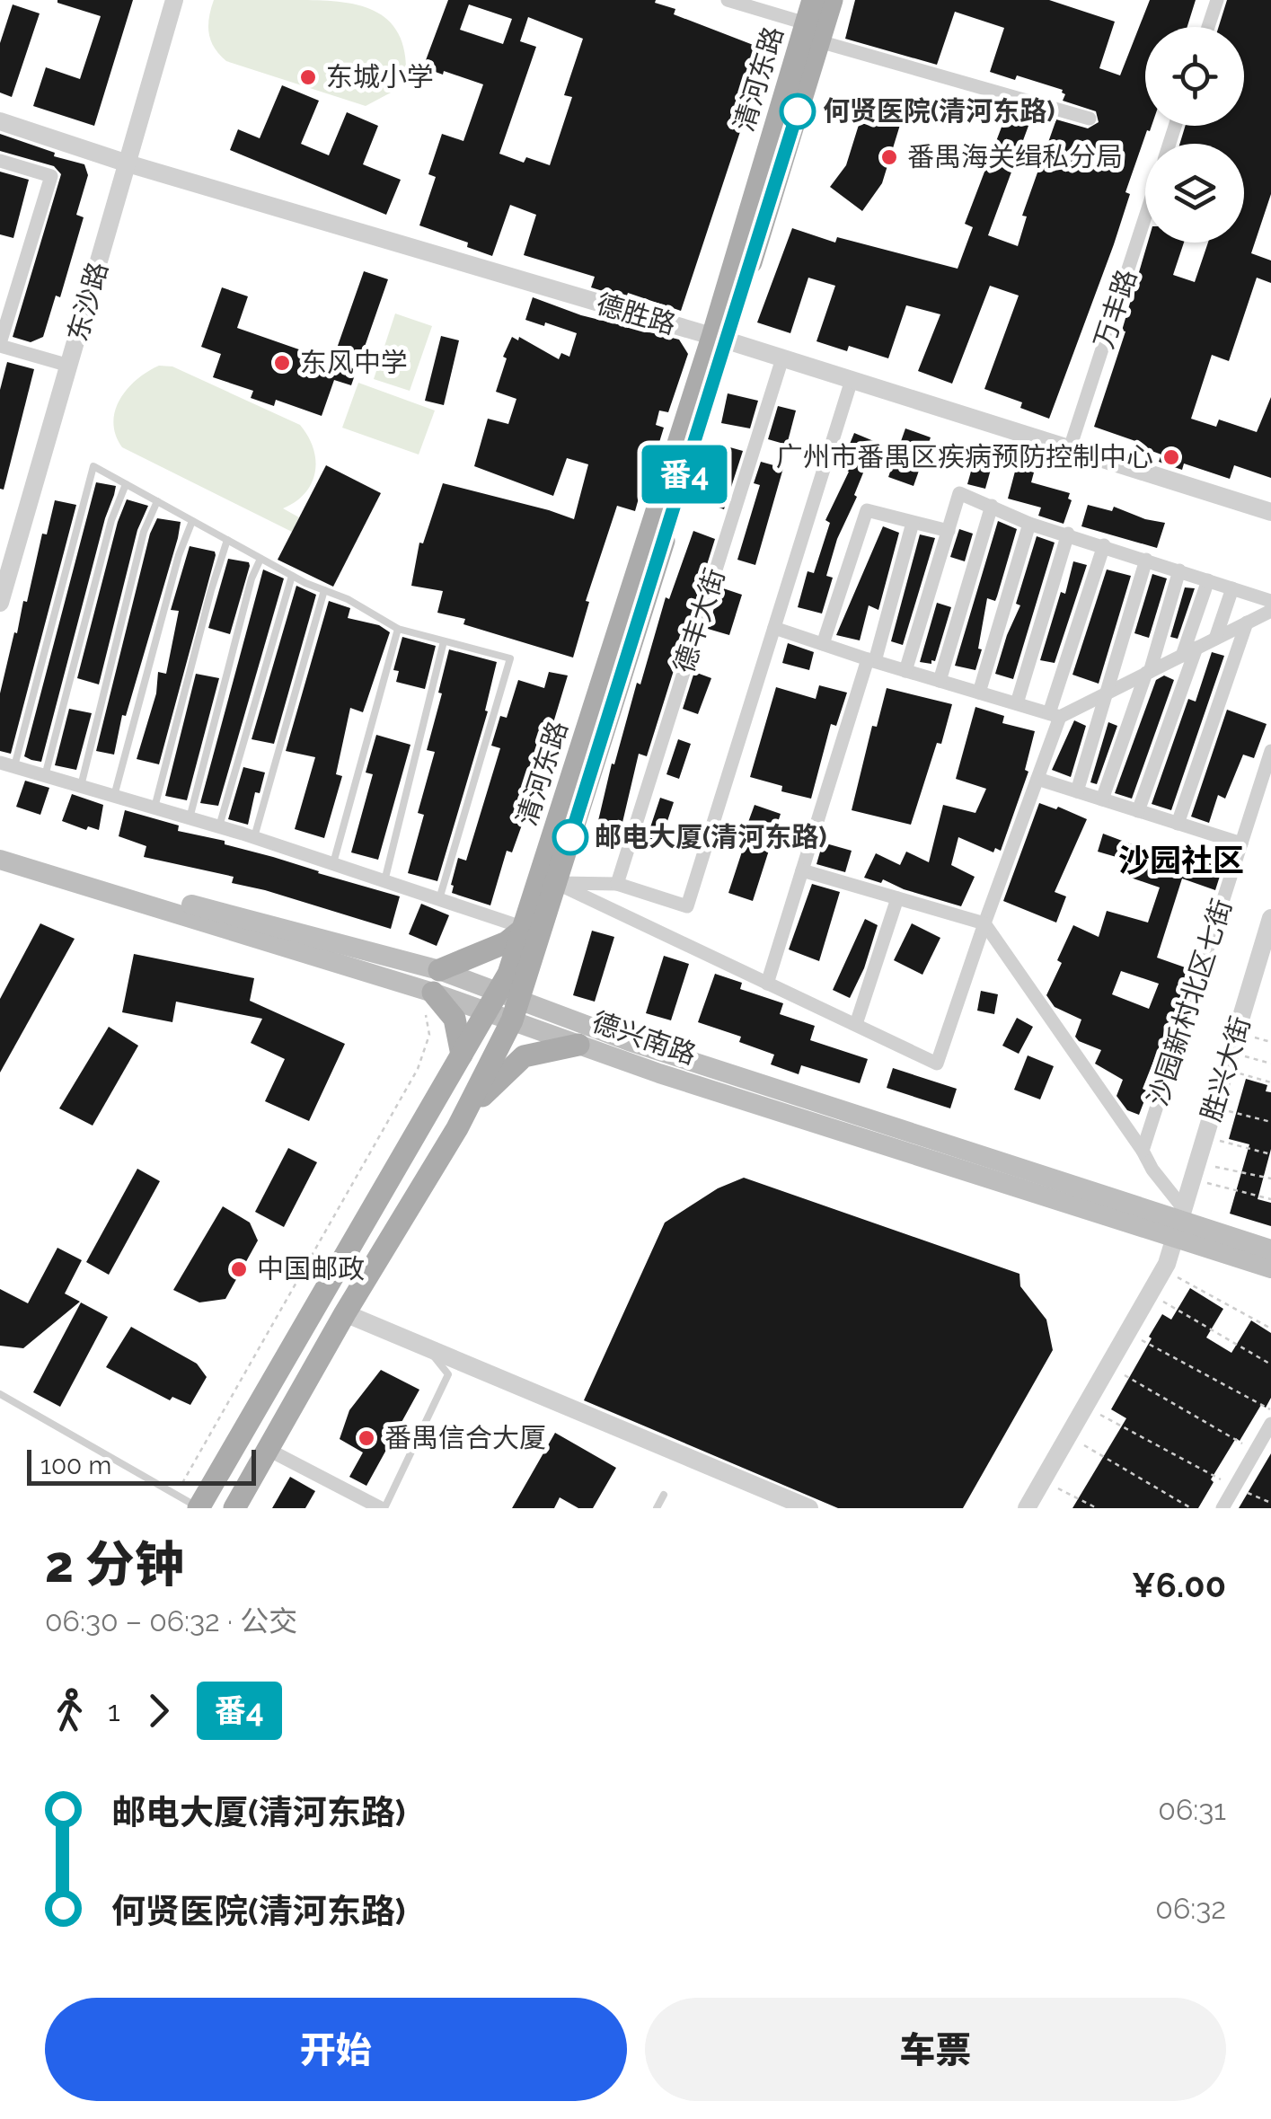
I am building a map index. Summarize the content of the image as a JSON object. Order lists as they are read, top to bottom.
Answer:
{
  "streets": {
    "main road": ["清河东路", "德兴南路"],
    "street": [
      "东沙路",
      "万丰路",
      "德胜路",
      "德丰大街",
      "沙园新村北区七街",
      "胜兴大街"
    ]
  },
  "crossings": [
    ["清河东路", "德胜路"],
    ["清河东路", "德兴南路"],
    ["东沙路", "德胜路"],
    ["万丰路", "德胜路"],
    ["德胜路", "德丰大街"],
    ["德兴南路", "胜兴大街"]
  ],
  "districts": ["沙园社区"],
  "places": [
    "东城小学",
    "何贤医院(清河东路)",
    "番禺海关缉私分局",
    "东风中学",
    "广州市番禺区疾病预防控制中心",
    "邮电大厦(清河东路)",
    "中国邮政",
    "番禺信合大厦"
  ],
  "lines": ["bus line 番4"],
  "scale_bar": "100 m",
  "page": {
    "on_map": "番4",
    "scale": "100 m",
    "heading": ["2 分钟", "06:30 – 06:32 · 公交", "¥6.00"],
    "legs": ["1", "番4"],
    "list": [
      {
        "name": "邮电大厦(清河东路)",
        "value": "06:31"
      },
      {
        "name": "何贤医院(清河东路)",
        "value": "06:32"
      }
    ],
    "buttons": ["开始", "车票"]
  }
}
